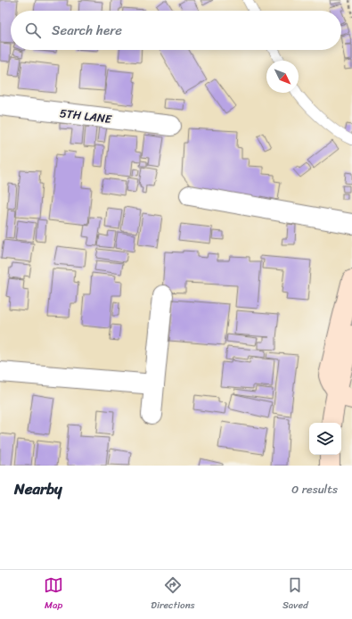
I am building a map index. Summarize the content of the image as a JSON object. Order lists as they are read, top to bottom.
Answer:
{
  "streets": {
    "street": ["5TH LANE"]
  },
  "north": "bottom right",
  "page": {
    "search": "Search here",
    "heading": ["Nearby", "0 results"],
    "nav": ["Map", "Directions", "Saved"]
  }
}
